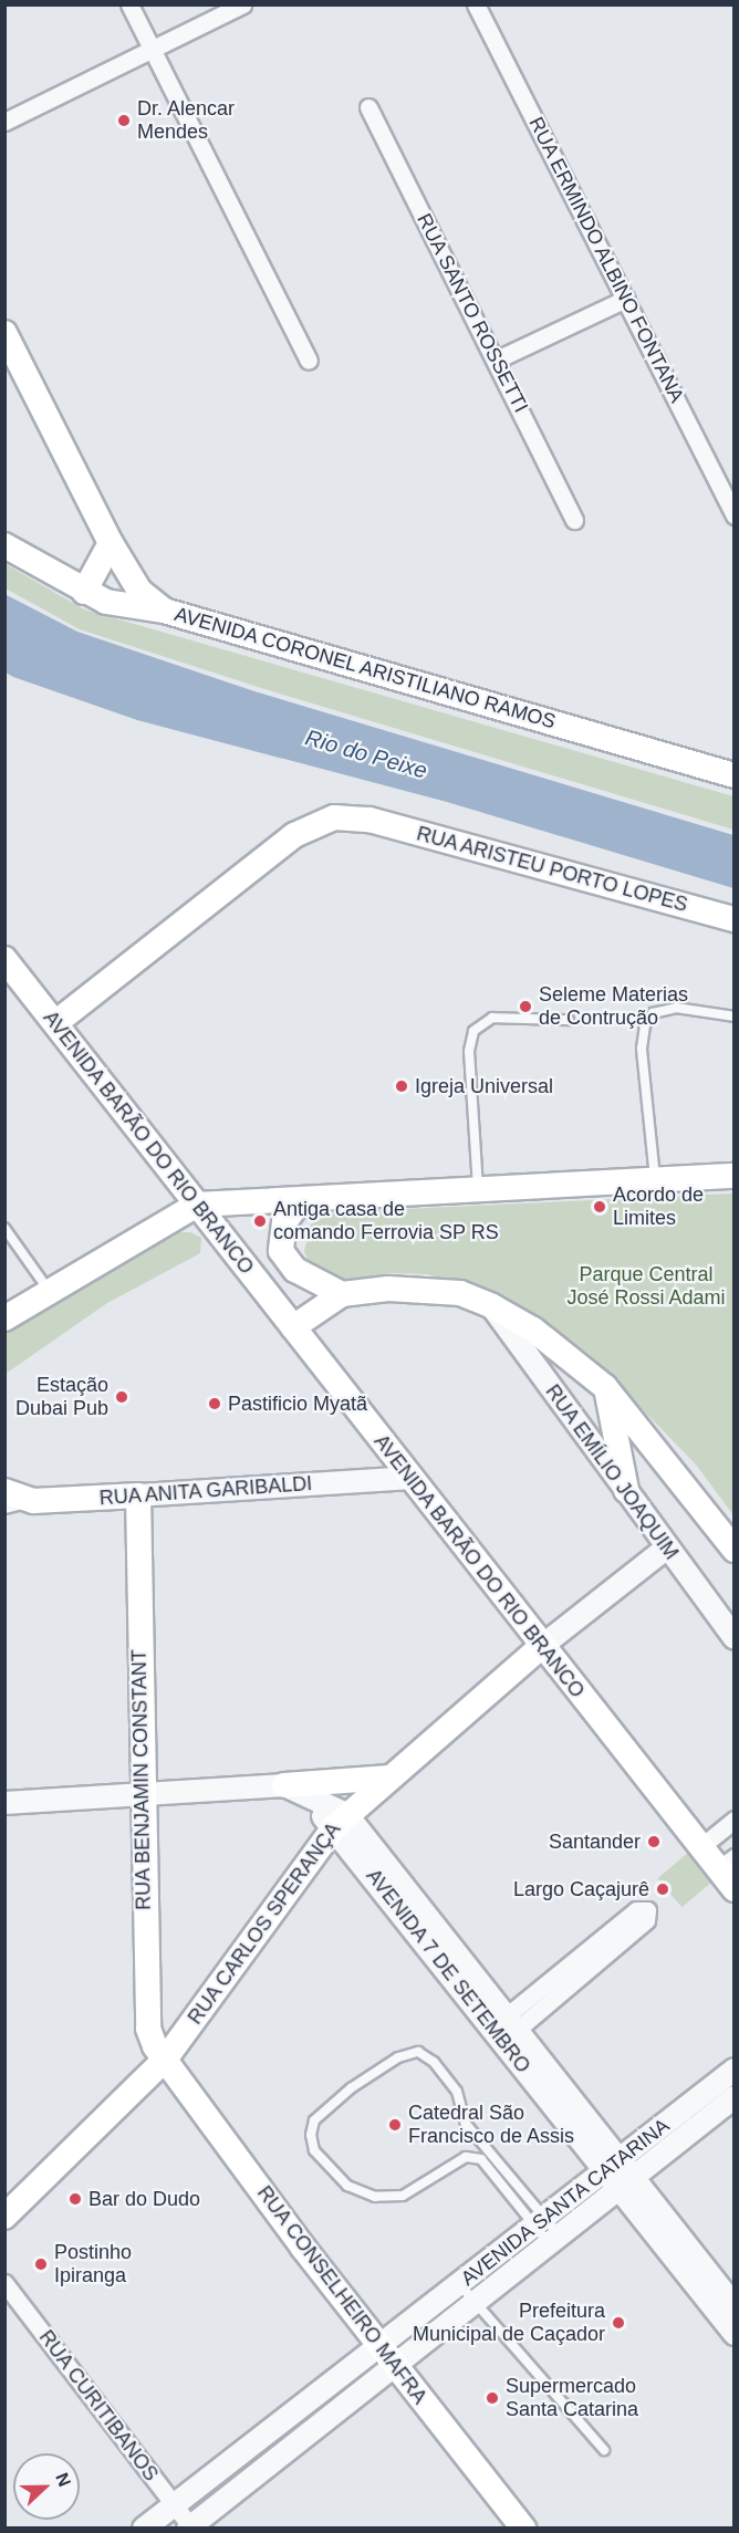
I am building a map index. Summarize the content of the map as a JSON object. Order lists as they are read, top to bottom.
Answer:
{
  "streets": {
    "main road": [
      "AVENIDA CORONEL ARISTILIANO RAMOS",
      "RUA ARISTEU PORTO LOPES",
      "AVENIDA BARÃO DO RIO BRANCO",
      "RUA ANITA GARIBALDI",
      "RUA BENJAMIN CONSTANT",
      "RUA CARLOS SPERANÇA",
      "RUA CONSELHEIRO MAFRA"
    ],
    "street": [
      "RUA ERMINDO ALBINO FONTANA",
      "RUA SANTO ROSSETTI",
      "RUA EMÍLIO JOAQUIM",
      "AVENIDA 7 DE SETEMBRO",
      "AVENIDA SANTA CATARINA",
      "RUA CURITIBANOS"
    ]
  },
  "crossings": [
    ["RUA ARISTEU PORTO LOPES", "AVENIDA BARÃO DO RIO BRANCO"],
    ["AVENIDA BARÃO DO RIO BRANCO", "RUA ANITA GARIBALDI"],
    ["AVENIDA BARÃO DO RIO BRANCO", "RUA CARLOS SPERANÇA"],
    ["RUA EMÍLIO JOAQUIM", "RUA CARLOS SPERANÇA"],
    ["RUA ANITA GARIBALDI", "RUA BENJAMIN CONSTANT"],
    ["RUA BENJAMIN CONSTANT", "RUA CARLOS SPERANÇA"],
    ["RUA BENJAMIN CONSTANT", "RUA CONSELHEIRO MAFRA"],
    ["RUA CARLOS SPERANÇA", "AVENIDA 7 DE SETEMBRO"],
    ["RUA CARLOS SPERANÇA", "RUA CONSELHEIRO MAFRA"],
    ["AVENIDA 7 DE SETEMBRO", "AVENIDA SANTA CATARINA"],
    ["AVENIDA SANTA CATARINA", "RUA CONSELHEIRO MAFRA"],
    ["AVENIDA SANTA CATARINA", "RUA CURITIBANOS"]
  ],
  "water": ["Rio do Peixe"],
  "parks": ["Parque Central José Rossi Adami"],
  "places": [
    "Dr. Alencar Mendes",
    "Seleme Materias de Contrução",
    "Igreja Universal",
    "Acordo de Limites",
    "Antiga casa de comando Ferrovia SP RS",
    "Estação Dubai Pub",
    "Pastificio Myatã",
    "Santander",
    "Largo Caçajurê",
    "Catedral São Francisco de Assis",
    "Bar do Dudo",
    "Postinho Ipiranga",
    "Prefeitura Municipal de Caçador",
    "Supermercado Santa Catarina"
  ],
  "north": "right"
}
